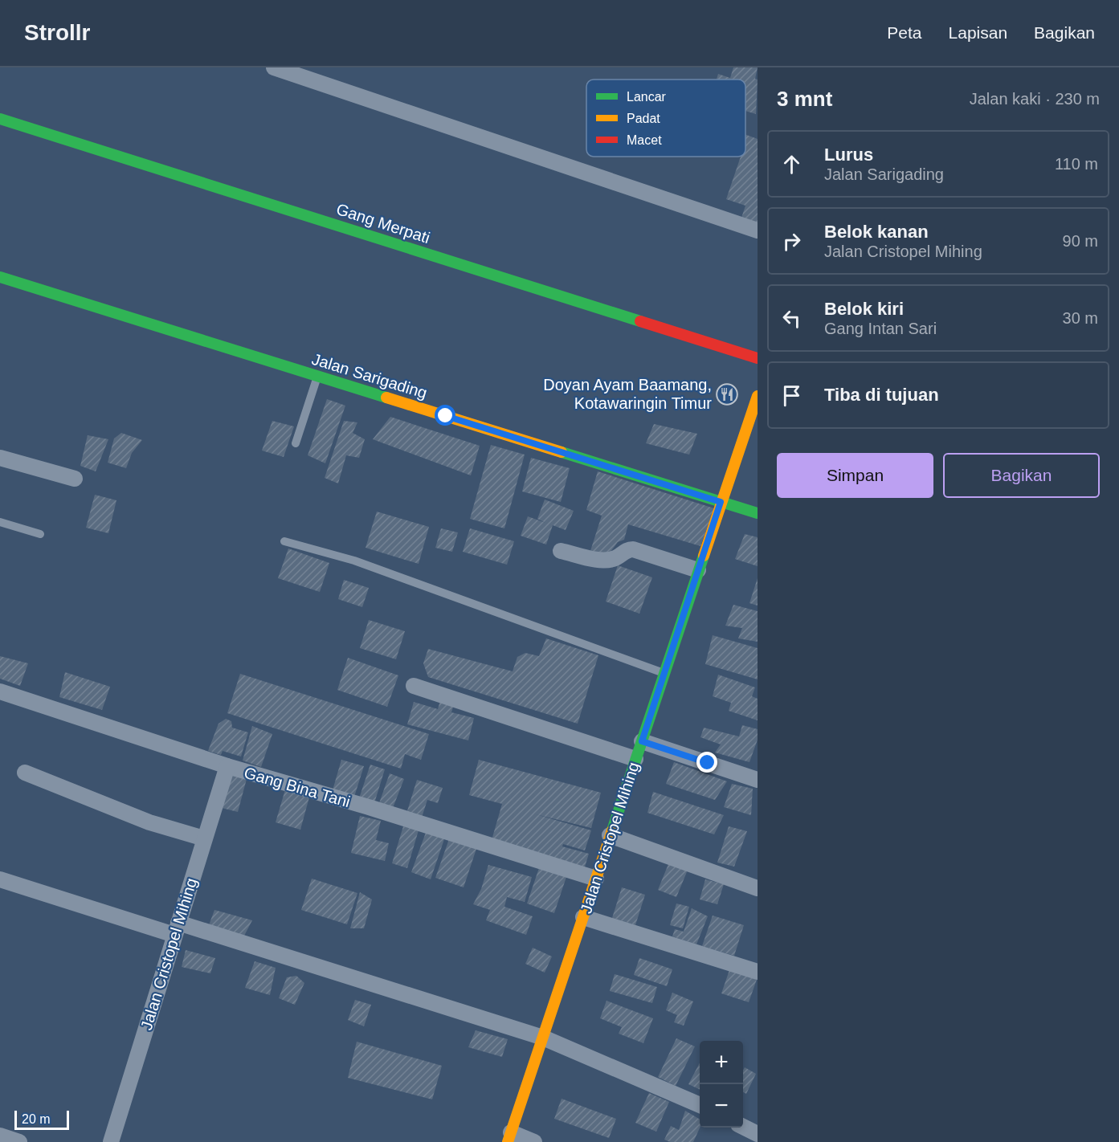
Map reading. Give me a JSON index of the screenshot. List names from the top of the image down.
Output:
{
  "streets": {
    "street": [
      "Gang Merpati",
      "Jalan Sarigading",
      "Gang Bina Tani",
      "Jalan Cristopel Mihing"
    ]
  },
  "crossings": [
    ["Jalan Sarigading", "Jalan Cristopel Mihing"],
    ["Gang Bina Tani", "Jalan Cristopel Mihing"]
  ],
  "places": {
    "restaurant": ["Doyan Ayam Baamang, Kotawaringin Timur"]
  },
  "legend": ["Lancar", "Padat", "Macet"],
  "scale_bar": "20 m",
  "page": {
    "header": "Strollr",
    "nav": ["Peta", "Lapisan", "Bagikan"],
    "heading": ["3 mnt", "Jalan kaki · 230 m"],
    "list": [
      ["Lurus", "Jalan Sarigading", "110 m"],
      ["Belok kanan", "Jalan Cristopel Mihing", "90 m"],
      ["Belok kiri", "Gang Intan Sari", "30 m"],
      "Tiba di tujuan"
    ],
    "buttons": ["Simpan", "Bagikan"],
    "map_buttons": ["+", "−"],
    "scale": "20 m"
  }
}
